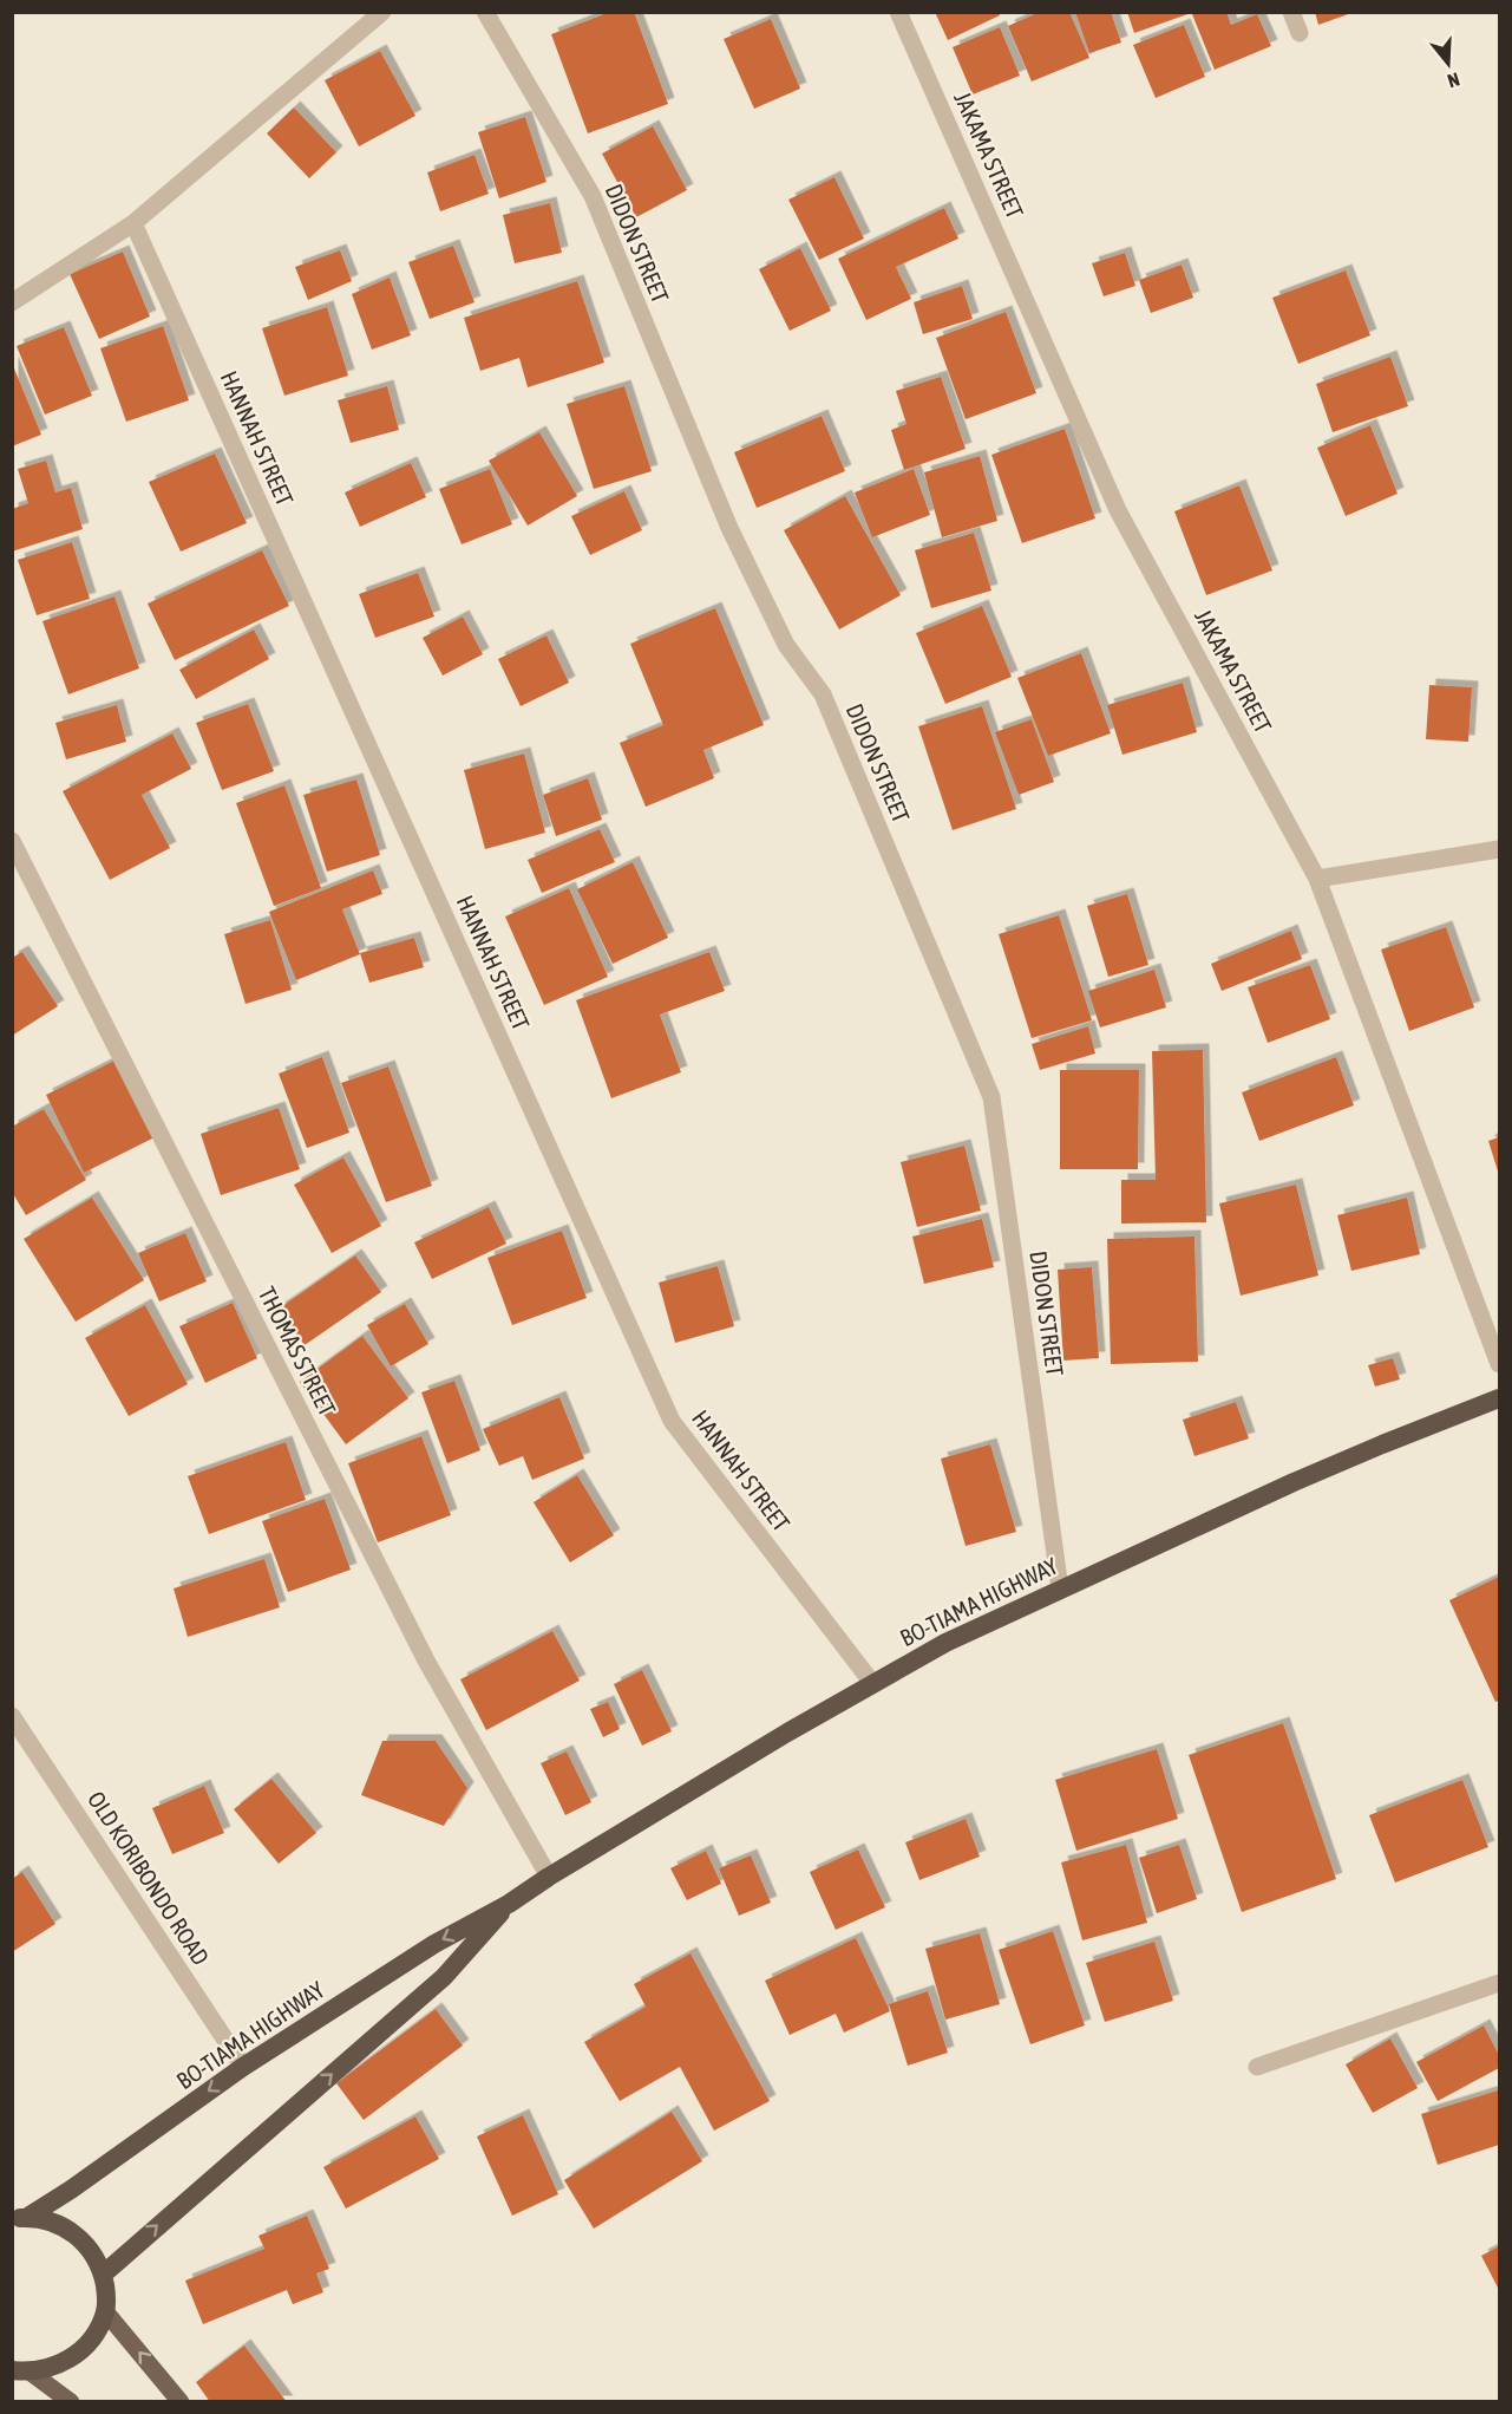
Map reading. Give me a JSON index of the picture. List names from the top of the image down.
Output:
{
  "streets": {
    "highway": ["BO-TIAMA HIGHWAY"],
    "street": [
      "JAKAMA STREET",
      "DIDON STREET",
      "HANNAH STREET",
      "THOMAS STREET",
      "OLD KORIBONDO ROAD"
    ]
  },
  "crossings": [
    ["DIDON STREET", "BO-TIAMA HIGHWAY"],
    ["HANNAH STREET", "BO-TIAMA HIGHWAY"],
    ["THOMAS STREET", "BO-TIAMA HIGHWAY"],
    ["BO-TIAMA HIGHWAY", "OLD KORIBONDO ROAD"]
  ],
  "north": "bottom"
}
